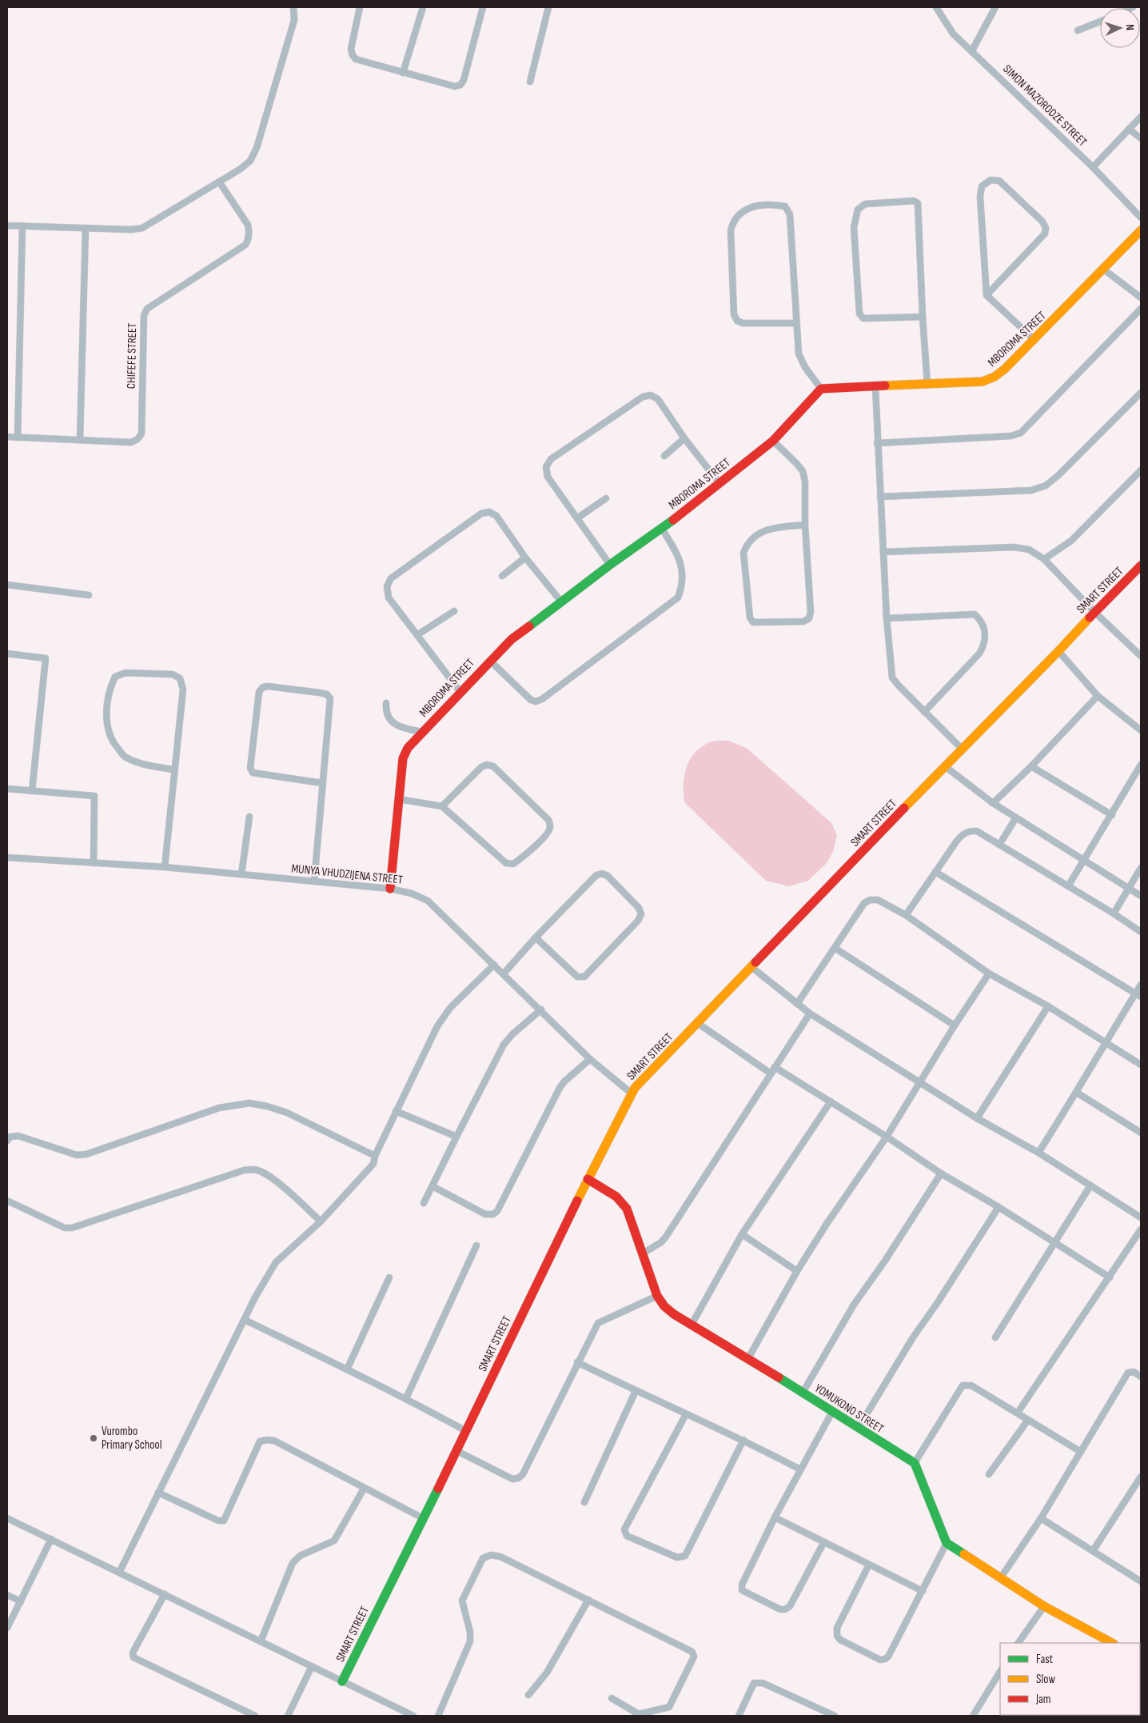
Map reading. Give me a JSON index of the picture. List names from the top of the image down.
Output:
{
  "streets": {
    "street": [
      "SIMON MAZORODZE STREET",
      "MBOROMA STREET",
      "CHIFEFE STREET",
      "SMART STREET",
      "MUNYA VHUDZIJENA STREET",
      "YOMUKONO STREET"
    ]
  },
  "crossings": [
    ["MBOROMA STREET", "MUNYA VHUDZIJENA STREET"],
    ["SMART STREET", "MUNYA VHUDZIJENA STREET"],
    ["SMART STREET", "YOMUKONO STREET"]
  ],
  "places": ["Vurombo Primary School"],
  "legend": ["Fast", "Slow", "Jam"],
  "north": "right"
}
